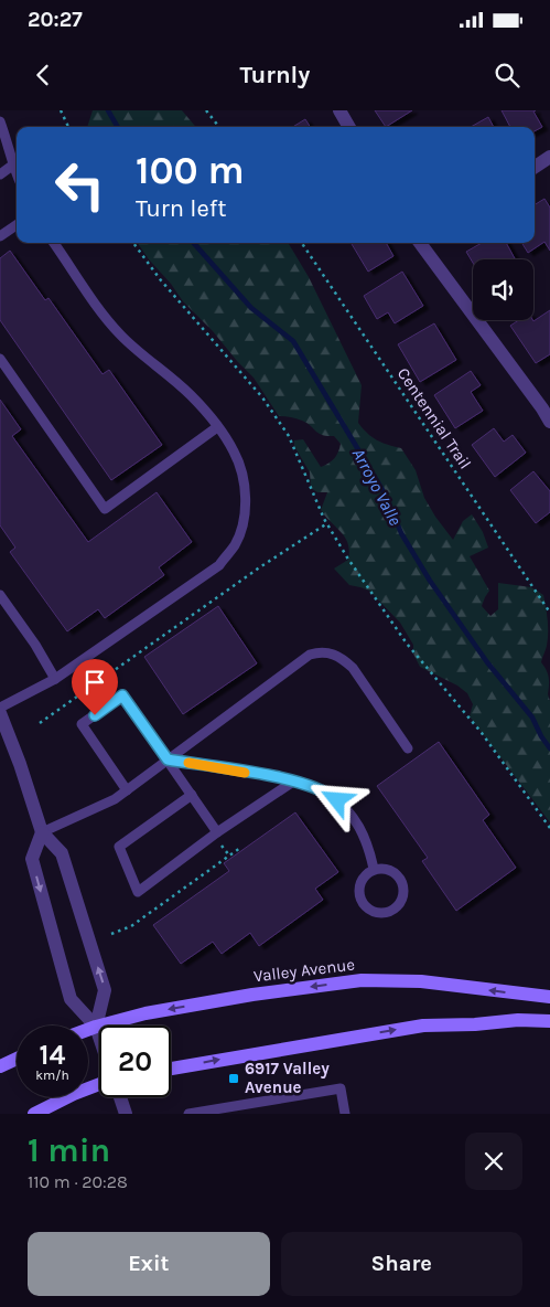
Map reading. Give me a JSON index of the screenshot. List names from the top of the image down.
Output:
{
  "streets": {
    "main road": ["Valley Avenue"],
    "path": ["Centennial Trail"]
  },
  "water": ["Arroyo Valle"],
  "places": {
    "transit": ["6917 Valley Avenue"]
  },
  "page": {
    "status": "20:27",
    "header": "Turnly",
    "turn": ["100 m", "Turn left"],
    "speed": "14 km/h",
    "limit": "20",
    "heading": ["1 min", "110 m · 20:28"],
    "buttons": ["Exit", "Share"]
  }
}
